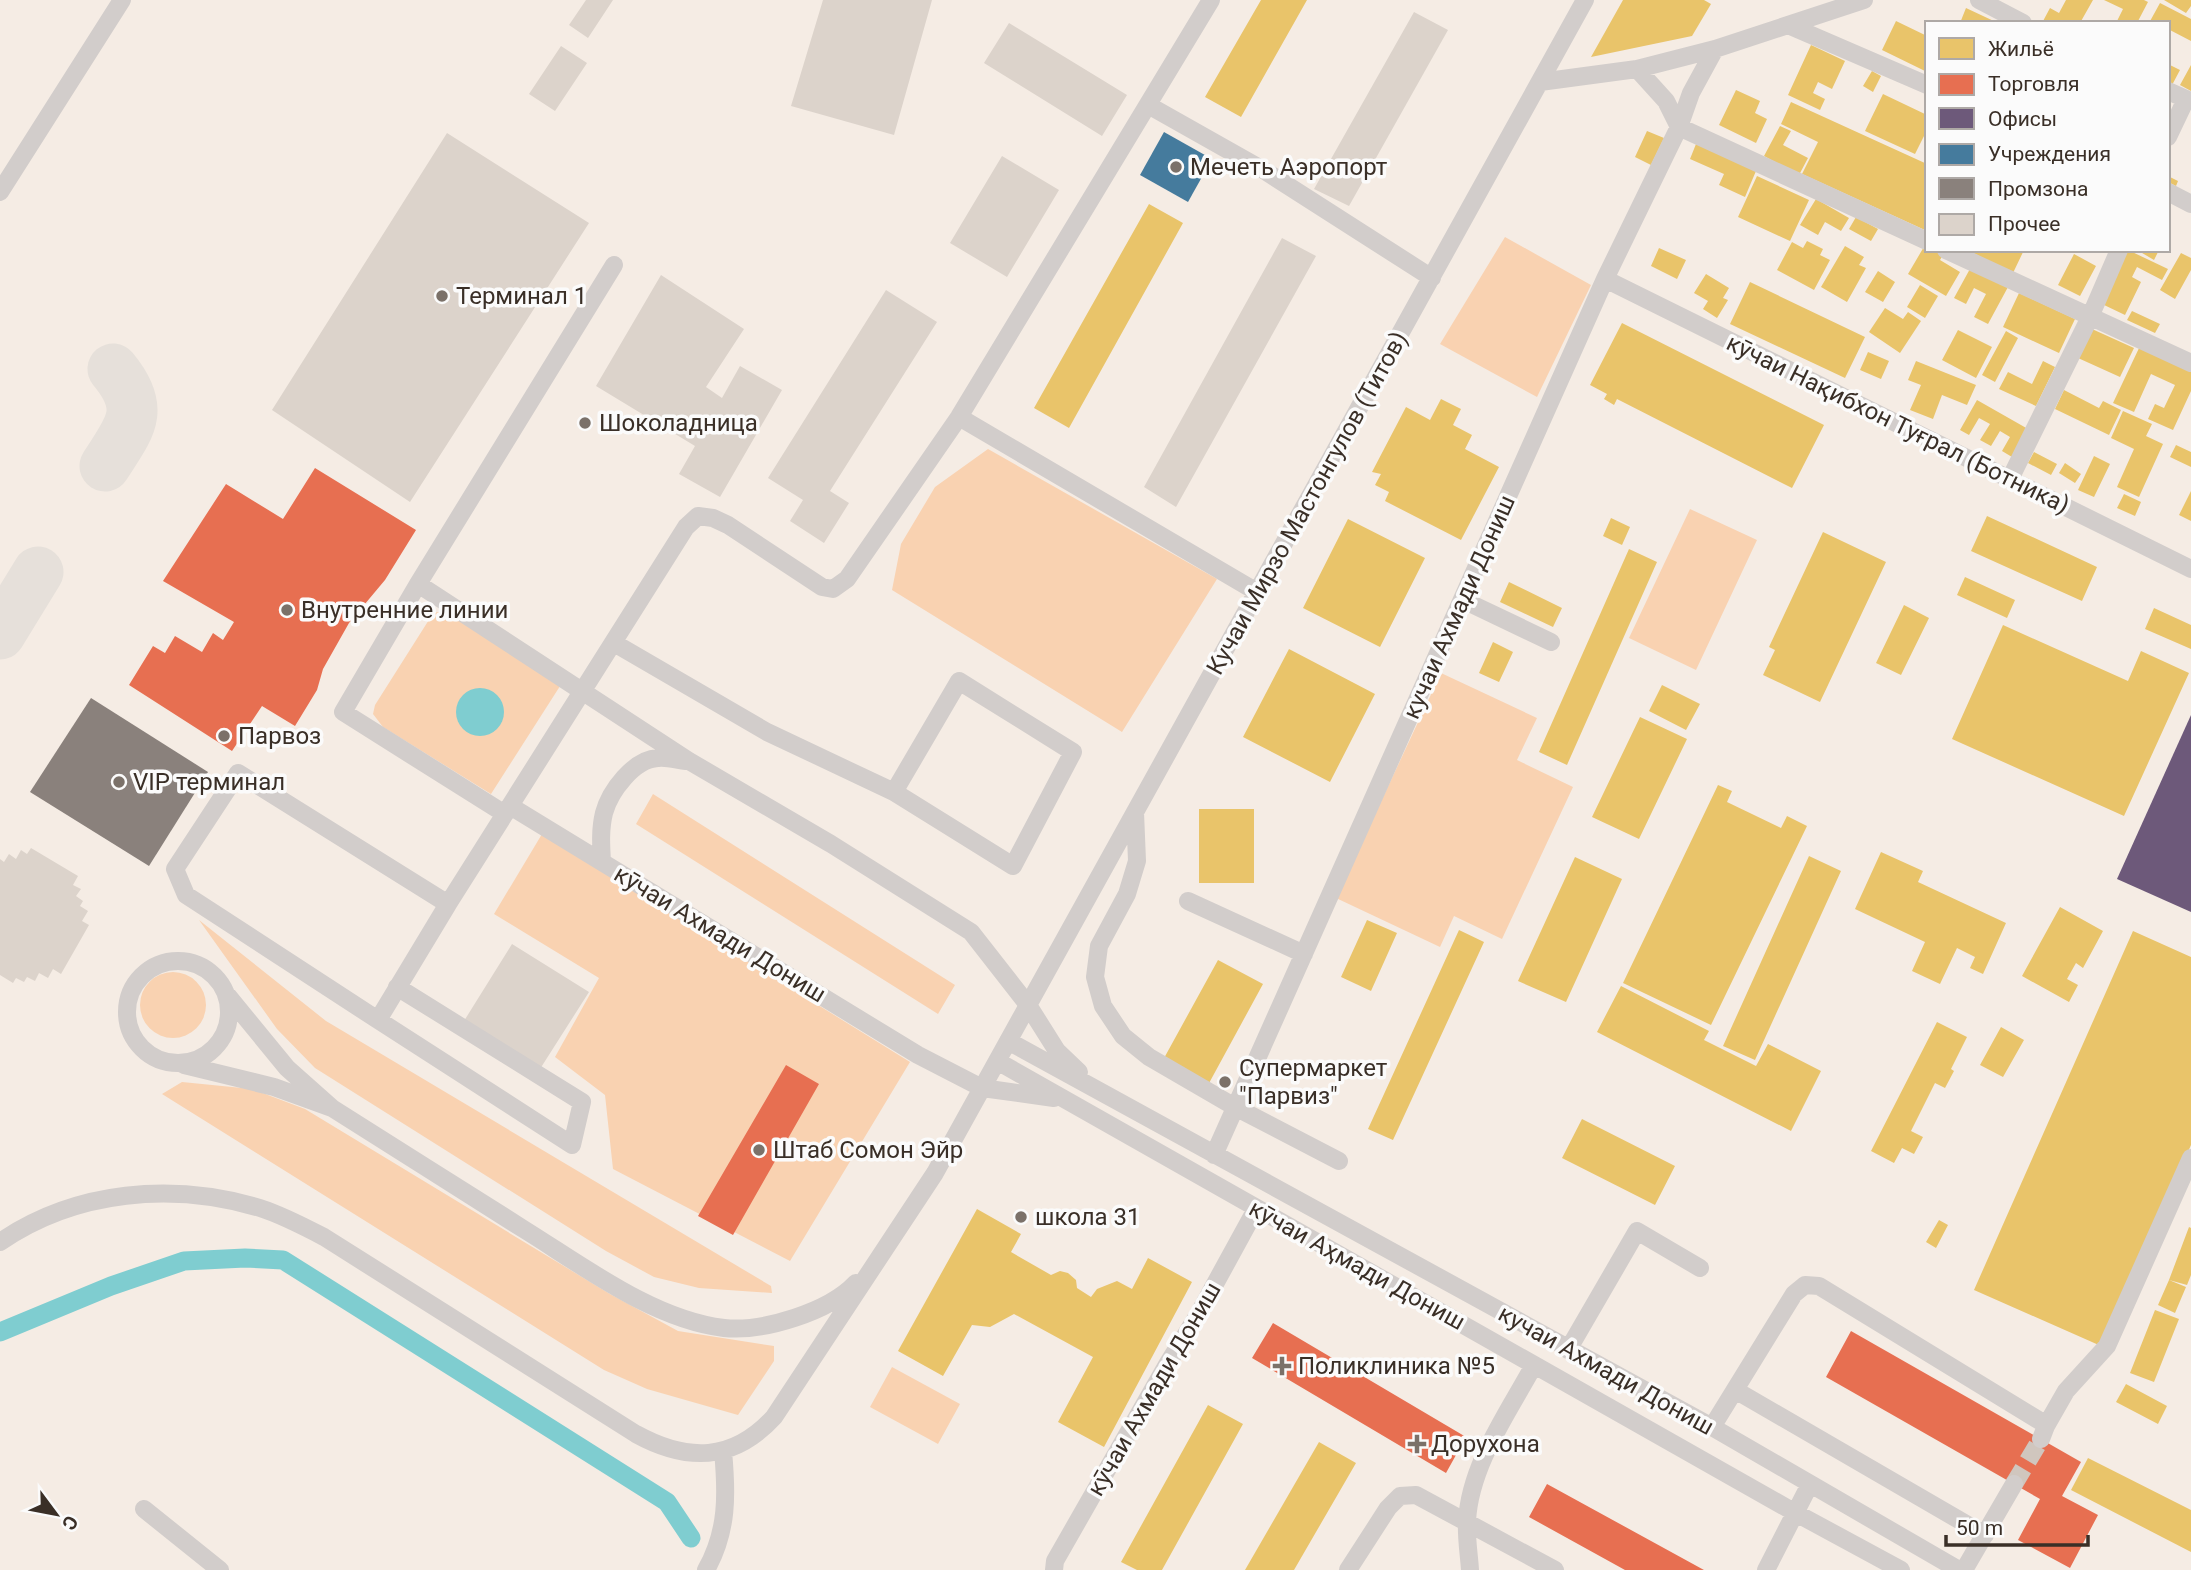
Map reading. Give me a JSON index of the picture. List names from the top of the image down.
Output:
{
  "streets": {
    "street": [
      "кӯчаи Нақибхон Туғрал (Ботника)",
      "Кучаи Мирзо Мастонгулов (Титов)",
      "кучаи Ахмади Дониш",
      "кӯчаи Ахмади Дониш",
      "кӯчаи Аҳмади Дониш"
    ]
  },
  "crossings": [
    ["кӯчаи Нақибхон Туғрал (Ботника)", "кучаи Ахмади Дониш"],
    ["Кучаи Мирзо Мастонгулов (Титов)", "кучаи Ахмади Дониш"],
    ["Кучаи Мирзо Мастонгулов (Титов)", "кӯчаи Ахмади Дониш"],
    ["Кучаи Мирзо Мастонгулов (Титов)", "кӯчаи Аҳмади Дониш"],
    ["кучаи Ахмади Дониш", "кӯчаи Ахмади Дониш"],
    ["кӯчаи Ахмади Дониш", "кӯчаи Аҳмади Дониш"]
  ],
  "places": {
    "other": [
      "Мечеть Аэропорт",
      "Терминал 1",
      "Шоколадница",
      "Внутренние линии",
      "Парвоз",
      "VIP терминал",
      "Супермаркет \"Парвиз\"",
      "Штаб Сомон Эйр",
      "школа 31"
    ],
    "health": ["Поликлиника №5", "Дорухона"]
  },
  "legend": [
    "Жильё",
    "Торговля",
    "Офисы",
    "Учреждения",
    "Промзона",
    "Прочее"
  ],
  "scale_bar": "50 m",
  "north": "bottom right"
}
